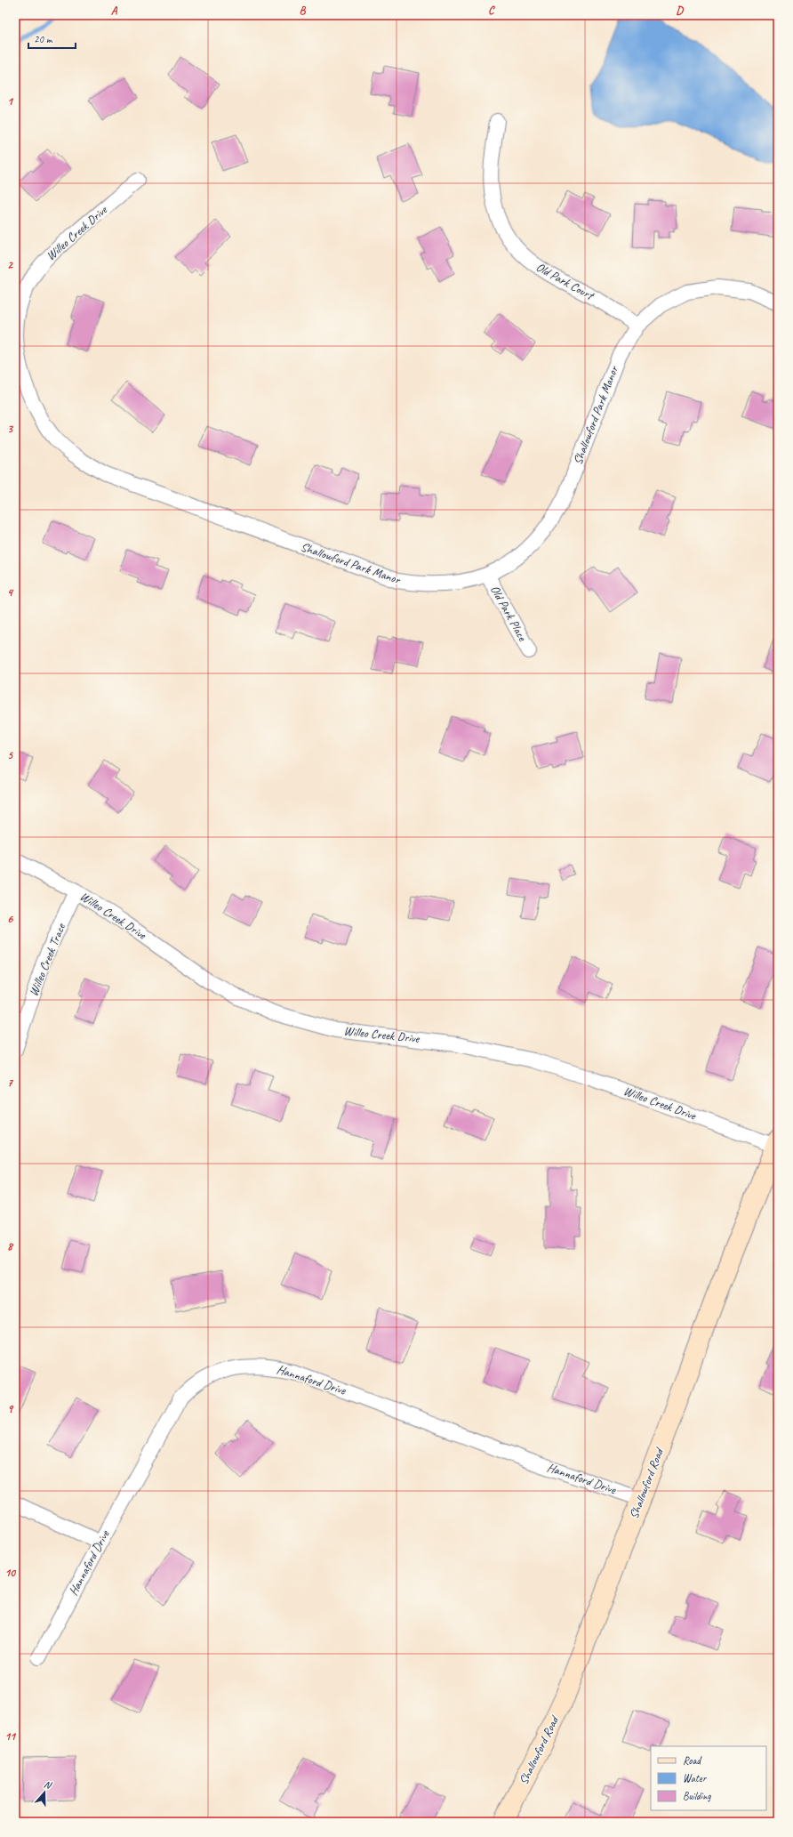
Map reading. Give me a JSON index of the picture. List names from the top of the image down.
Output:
{
  "streets": {
    "street": [
      "Willeo Creek Drive",
      "Old Park Court",
      "Shallowford Park Manor",
      "Old Park Place",
      "Willeo Creek Trace",
      "Hannaford Drive",
      "Shallowford Road"
    ]
  },
  "crossings": [
    ["Willeo Creek Drive", "Shallowford Park Manor"],
    ["Willeo Creek Drive", "Willeo Creek Trace"],
    ["Willeo Creek Drive", "Shallowford Road"],
    ["Old Park Court", "Shallowford Park Manor"],
    ["Shallowford Park Manor", "Old Park Place"],
    ["Hannaford Drive", "Shallowford Road"]
  ],
  "legend": ["Road", "Water", "Building"],
  "scale_bar": "20 m",
  "north": "top",
  "grid": {
    "columns": [
      "A",
      "B",
      "C",
      "D"
    ],
    "rows": [
      "1",
      "2",
      "3",
      "4",
      "5",
      "6",
      "7",
      "8",
      "9",
      "10",
      "11"
    ]
  }
}
